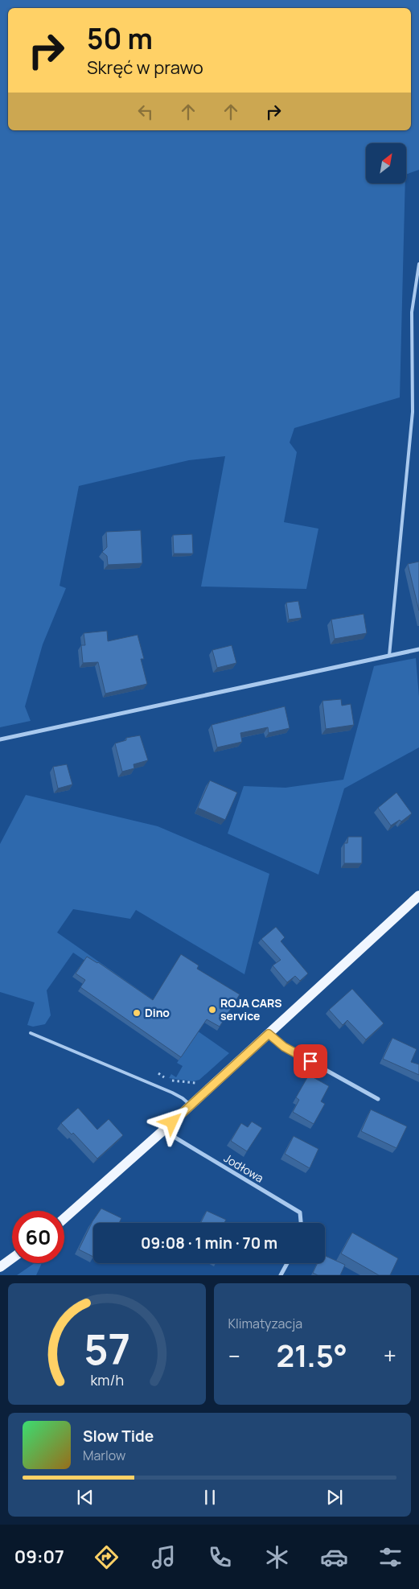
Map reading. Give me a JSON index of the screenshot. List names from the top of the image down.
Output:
{
  "streets": {
    "street": ["Jodłowa"]
  },
  "places": ["ROJA CARS service", "Dino"],
  "north": "top right",
  "page": {
    "turn": ["50 m", "Skręć w prawo"],
    "limit": "60",
    "trip": "09:08 · 1 min · 70 m",
    "tile": "Klimatyzacja",
    "heat": ["−", "21.5°", "+"],
    "song": ["Slow Tide", "Marlow"],
    "tabs": "09:07",
    "gauge": ["57", "km/h"]
  }
}
